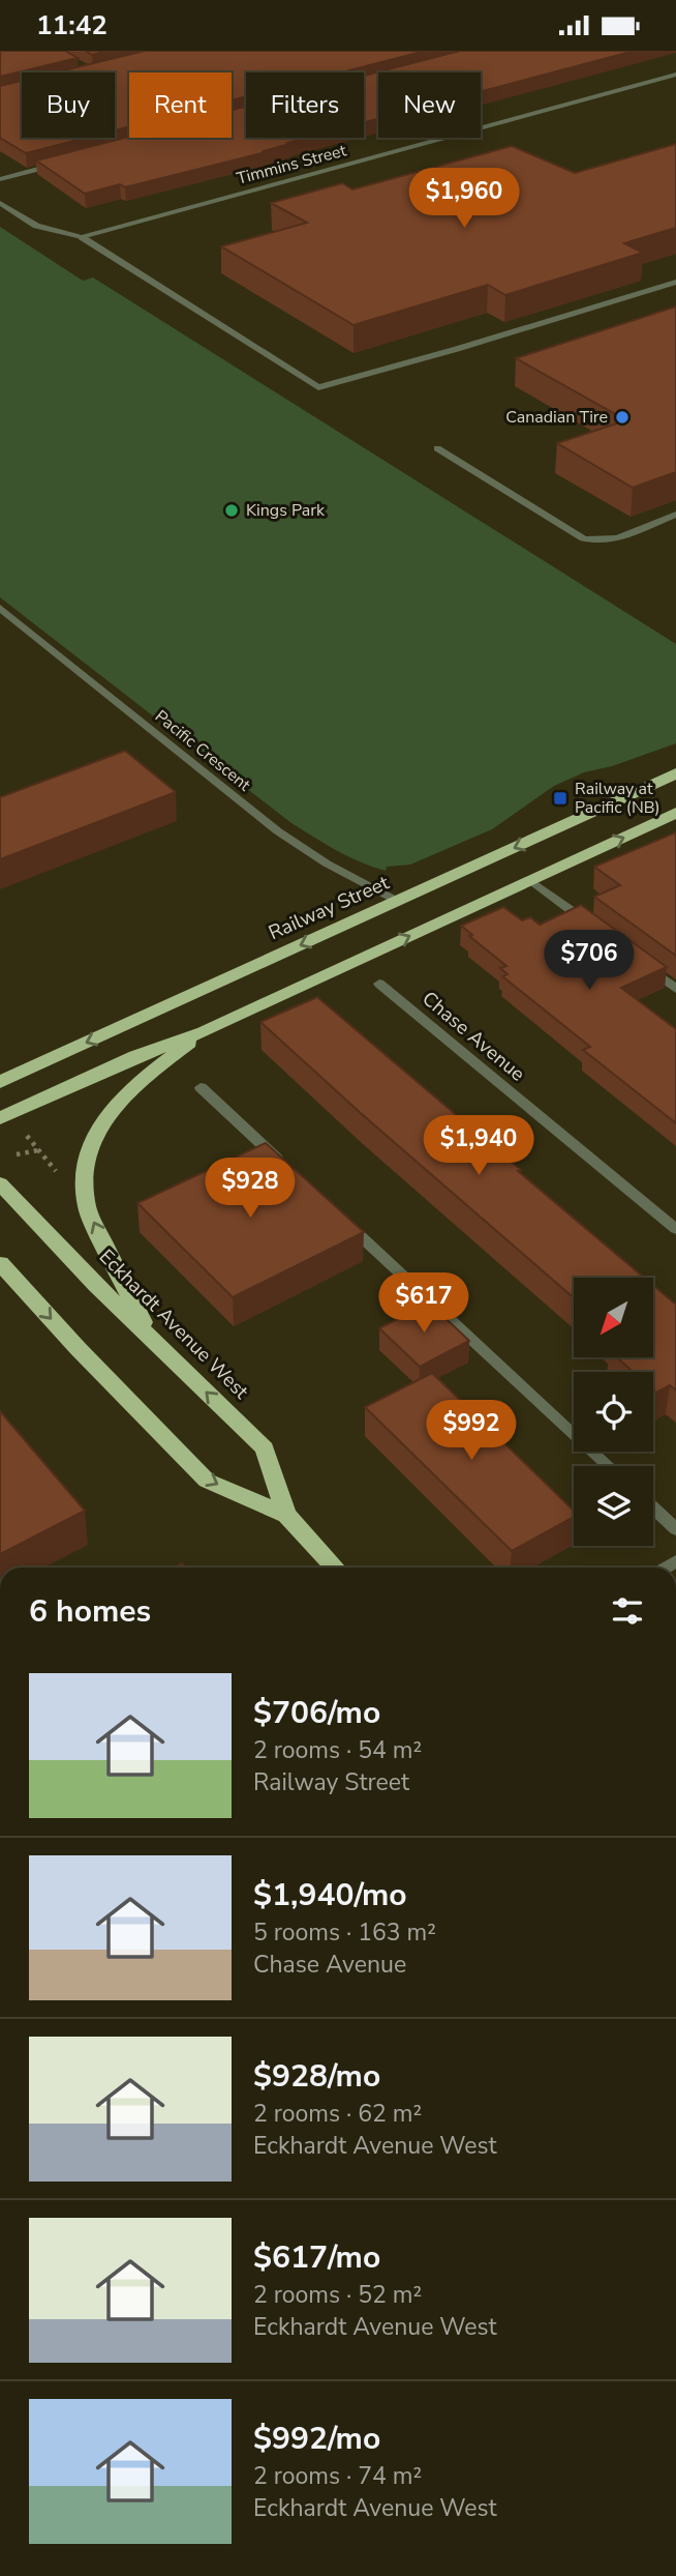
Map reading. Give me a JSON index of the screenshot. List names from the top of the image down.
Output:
{
  "streets": {
    "highway": ["Railway Street", "Eckhardt Avenue West"],
    "street": ["Timmins Street", "Pacific Crescent", "Chase Avenue"]
  },
  "crossings": [
    ["Pacific Crescent", "Railway Street"]
  ],
  "places": {
    "other": ["Canadian Tire", "Kings Park"],
    "transit": ["Railway at Pacific (NB)"]
  },
  "north": "bottom left",
  "page": {
    "status": "11:42",
    "chip": [
      "Buy",
      "Rent",
      "Filters",
      "New"
    ],
    "price": [
      "$1,960",
      "$706",
      "$1,940",
      "$928",
      "$617",
      "$992"
    ],
    "heading": "6 homes",
    "list": [
      {
        "name": "$706/mo",
        "note": "2 rooms · 54 m² · Railway Street"
      },
      {
        "name": "$1,940/mo",
        "note": "5 rooms · 163 m² · Chase Avenue"
      },
      {
        "name": "$928/mo",
        "note": "2 rooms · 62 m² · Eckhardt Avenue West"
      },
      {
        "name": "$617/mo",
        "note": "2 rooms · 52 m² · Eckhardt Avenue West"
      },
      {
        "name": "$992/mo",
        "note": "2 rooms · 74 m² · Eckhardt Avenue West"
      }
    ]
  }
}
